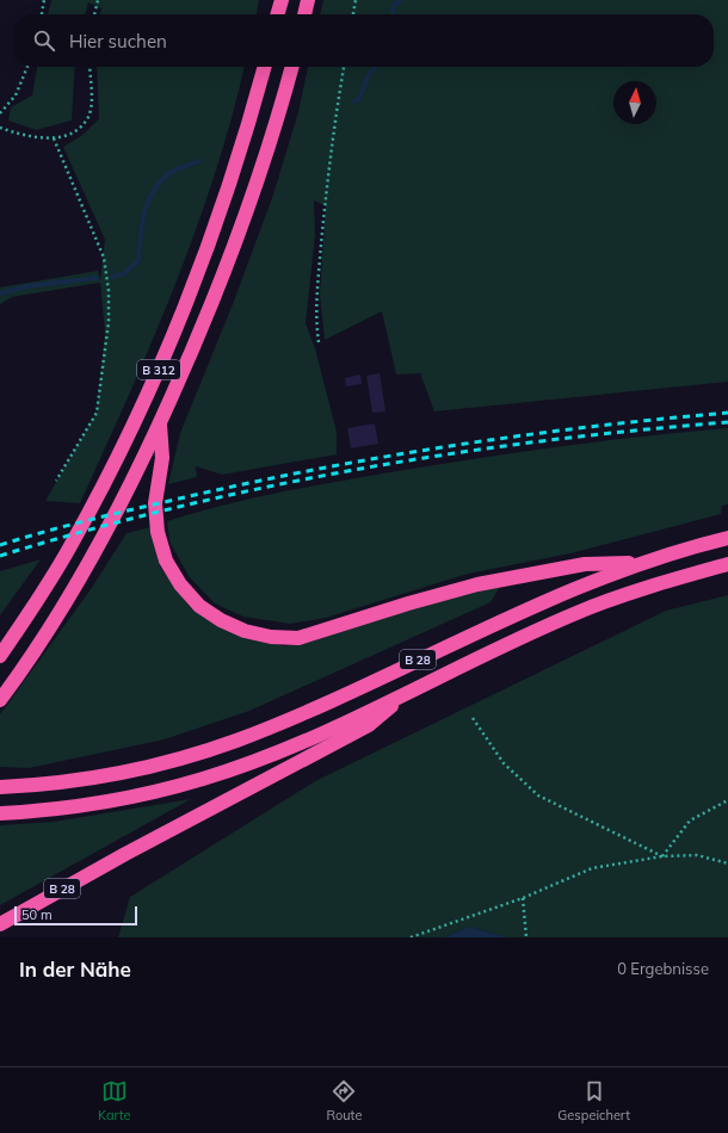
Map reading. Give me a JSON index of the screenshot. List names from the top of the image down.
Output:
{
  "streets": {
    "highway": ["B 312", "B 28"]
  },
  "crossings": [
    ["B 312", "B 28"]
  ],
  "scale_bar": "50 m",
  "north": "top",
  "page": {
    "search": "Hier suchen",
    "scale": "50 m",
    "heading": ["In der Nähe", "0 Ergebnisse"],
    "nav": ["Karte", "Route", "Gespeichert"]
  }
}
